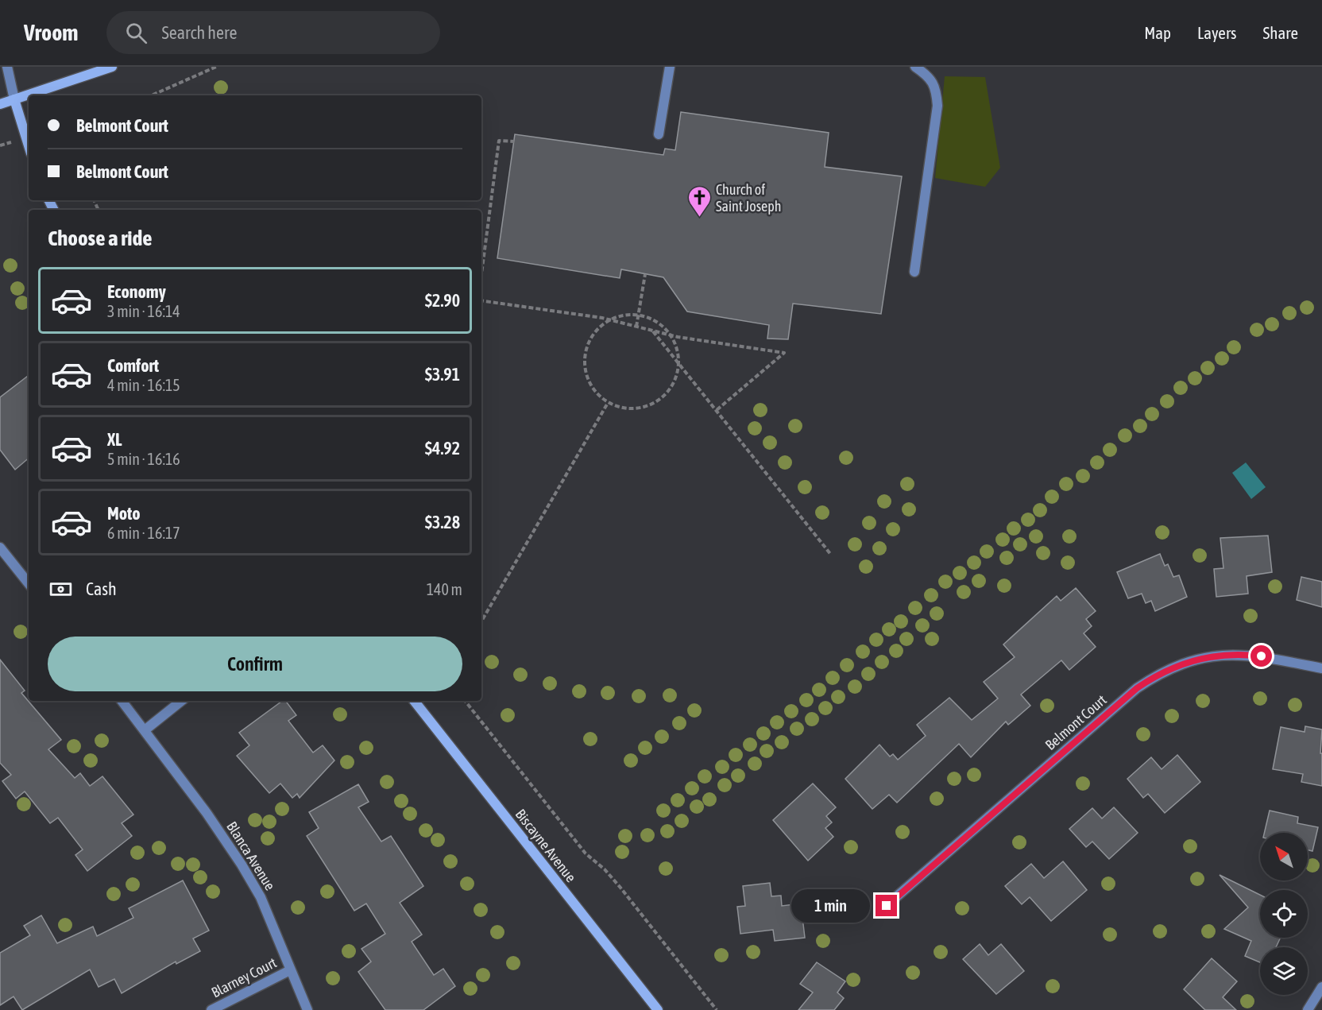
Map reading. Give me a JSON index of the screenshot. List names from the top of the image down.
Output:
{
  "streets": {
    "street": [
      "Belmont Court",
      "Biscayne Avenue",
      "Blanca Avenue",
      "Blarney Court"
    ]
  },
  "crossings": [
    ["Blanca Avenue", "Blarney Court"]
  ],
  "places": {
    "church": ["Church of Saint Joseph"]
  },
  "north": "top left",
  "page": {
    "header": "Vroom",
    "search": "Search here",
    "nav": ["Map", "Layers", "Share"],
    "banner": ["Belmont Court", "Belmont Court"],
    "heading": "Choose a ride",
    "list": [
      {
        "name": "Economy",
        "note": "3 min · 16:14",
        "value": "$2.90"
      },
      {
        "name": "Comfort",
        "note": "4 min · 16:15",
        "value": "$3.91"
      },
      {
        "name": "XL",
        "note": "5 min · 16:16",
        "value": "$4.92"
      },
      {
        "name": "Moto",
        "note": "6 min · 16:17",
        "value": "$3.28"
      }
    ],
    "pay": ["Cash", "140 m"],
    "buttons": "Confirm",
    "bubble": "1 min"
  }
}
